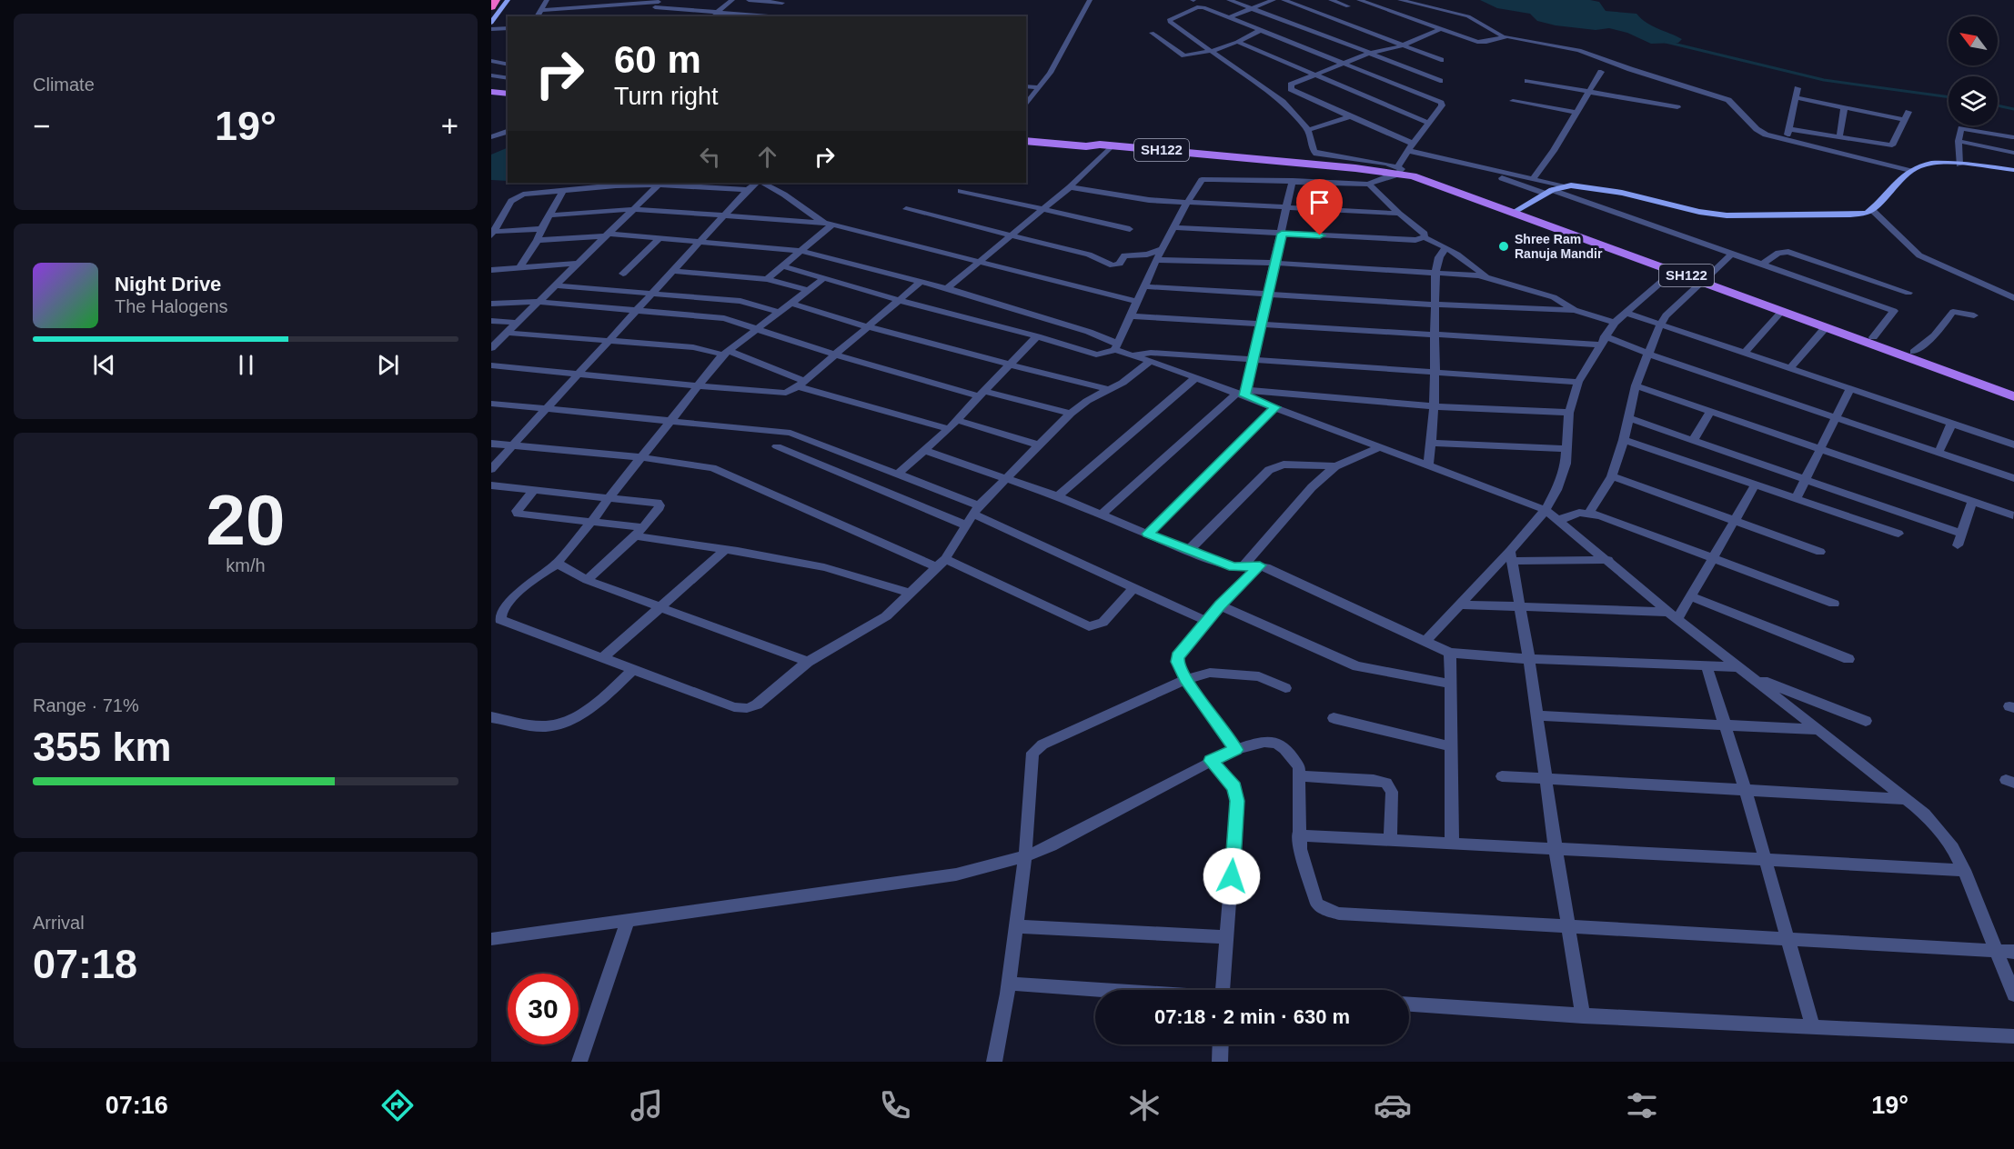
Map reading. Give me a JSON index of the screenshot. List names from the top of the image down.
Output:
{
  "streets": {
    "main road": ["SH122"]
  },
  "places": ["Shree Ram Ranuja Mandir"],
  "north": "top left",
  "page": {
    "tile": [
      "Climate",
      ["20", "km/h"],
      ["Range · 71%", "355 km"],
      ["Arrival", "07:18"]
    ],
    "turn": ["60 m", "Turn right"],
    "heat": ["−", "19°", "+"],
    "song": ["Night Drive", "The Halogens"],
    "limit": "30",
    "trip": "07:18 · 2 min · 630 m",
    "tabs": ["07:16", "19°"]
  }
}
